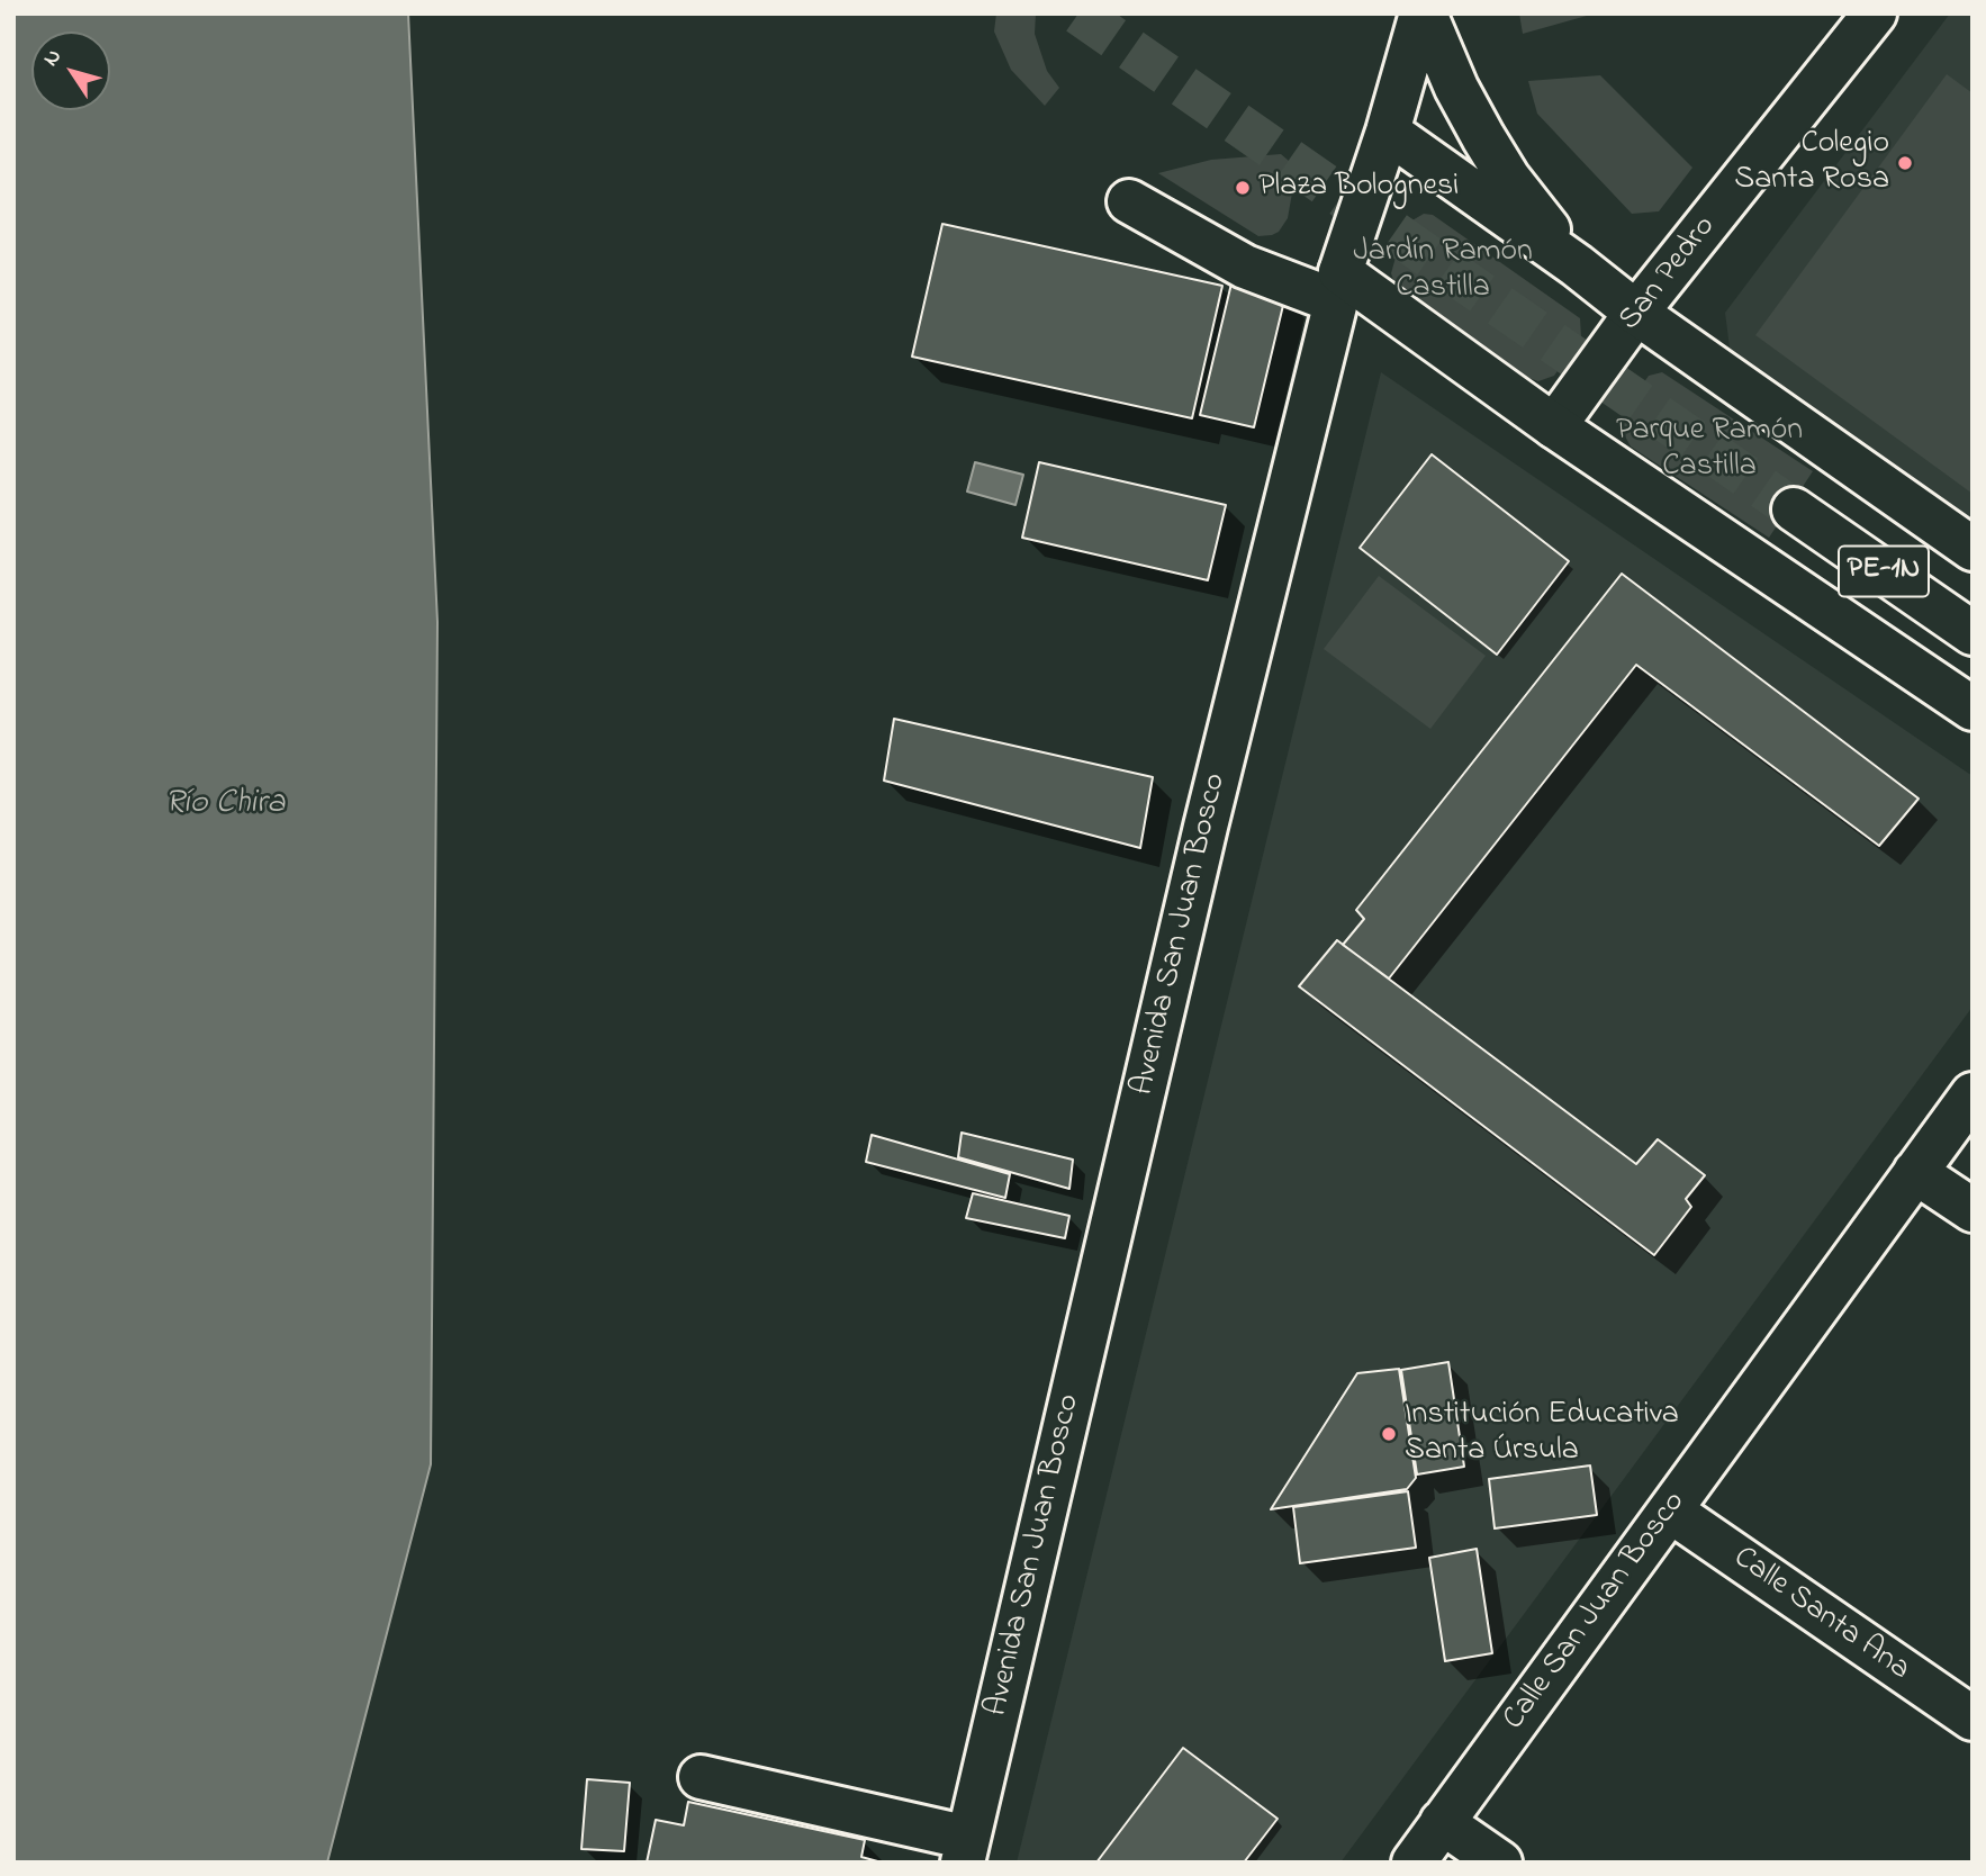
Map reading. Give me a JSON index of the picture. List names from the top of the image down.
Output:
{
  "streets": {
    "main road": [
      "San Pedro",
      "PE-1N",
      "Avenida San Juan Bosco",
      "Calle San Juan Bosco",
      "Calle Santa Ana"
    ]
  },
  "crossings": [
    ["Calle San Juan Bosco", "Calle Santa Ana"]
  ],
  "water": ["Río Chira"],
  "parks": ["Jardín Ramón Castilla", "Parque Ramón Castilla"],
  "places": ["Colegio Santa Rosa", "Plaza Bolognesi", "Institución Educativa Santa Úrsula"],
  "north": "top left"
}
